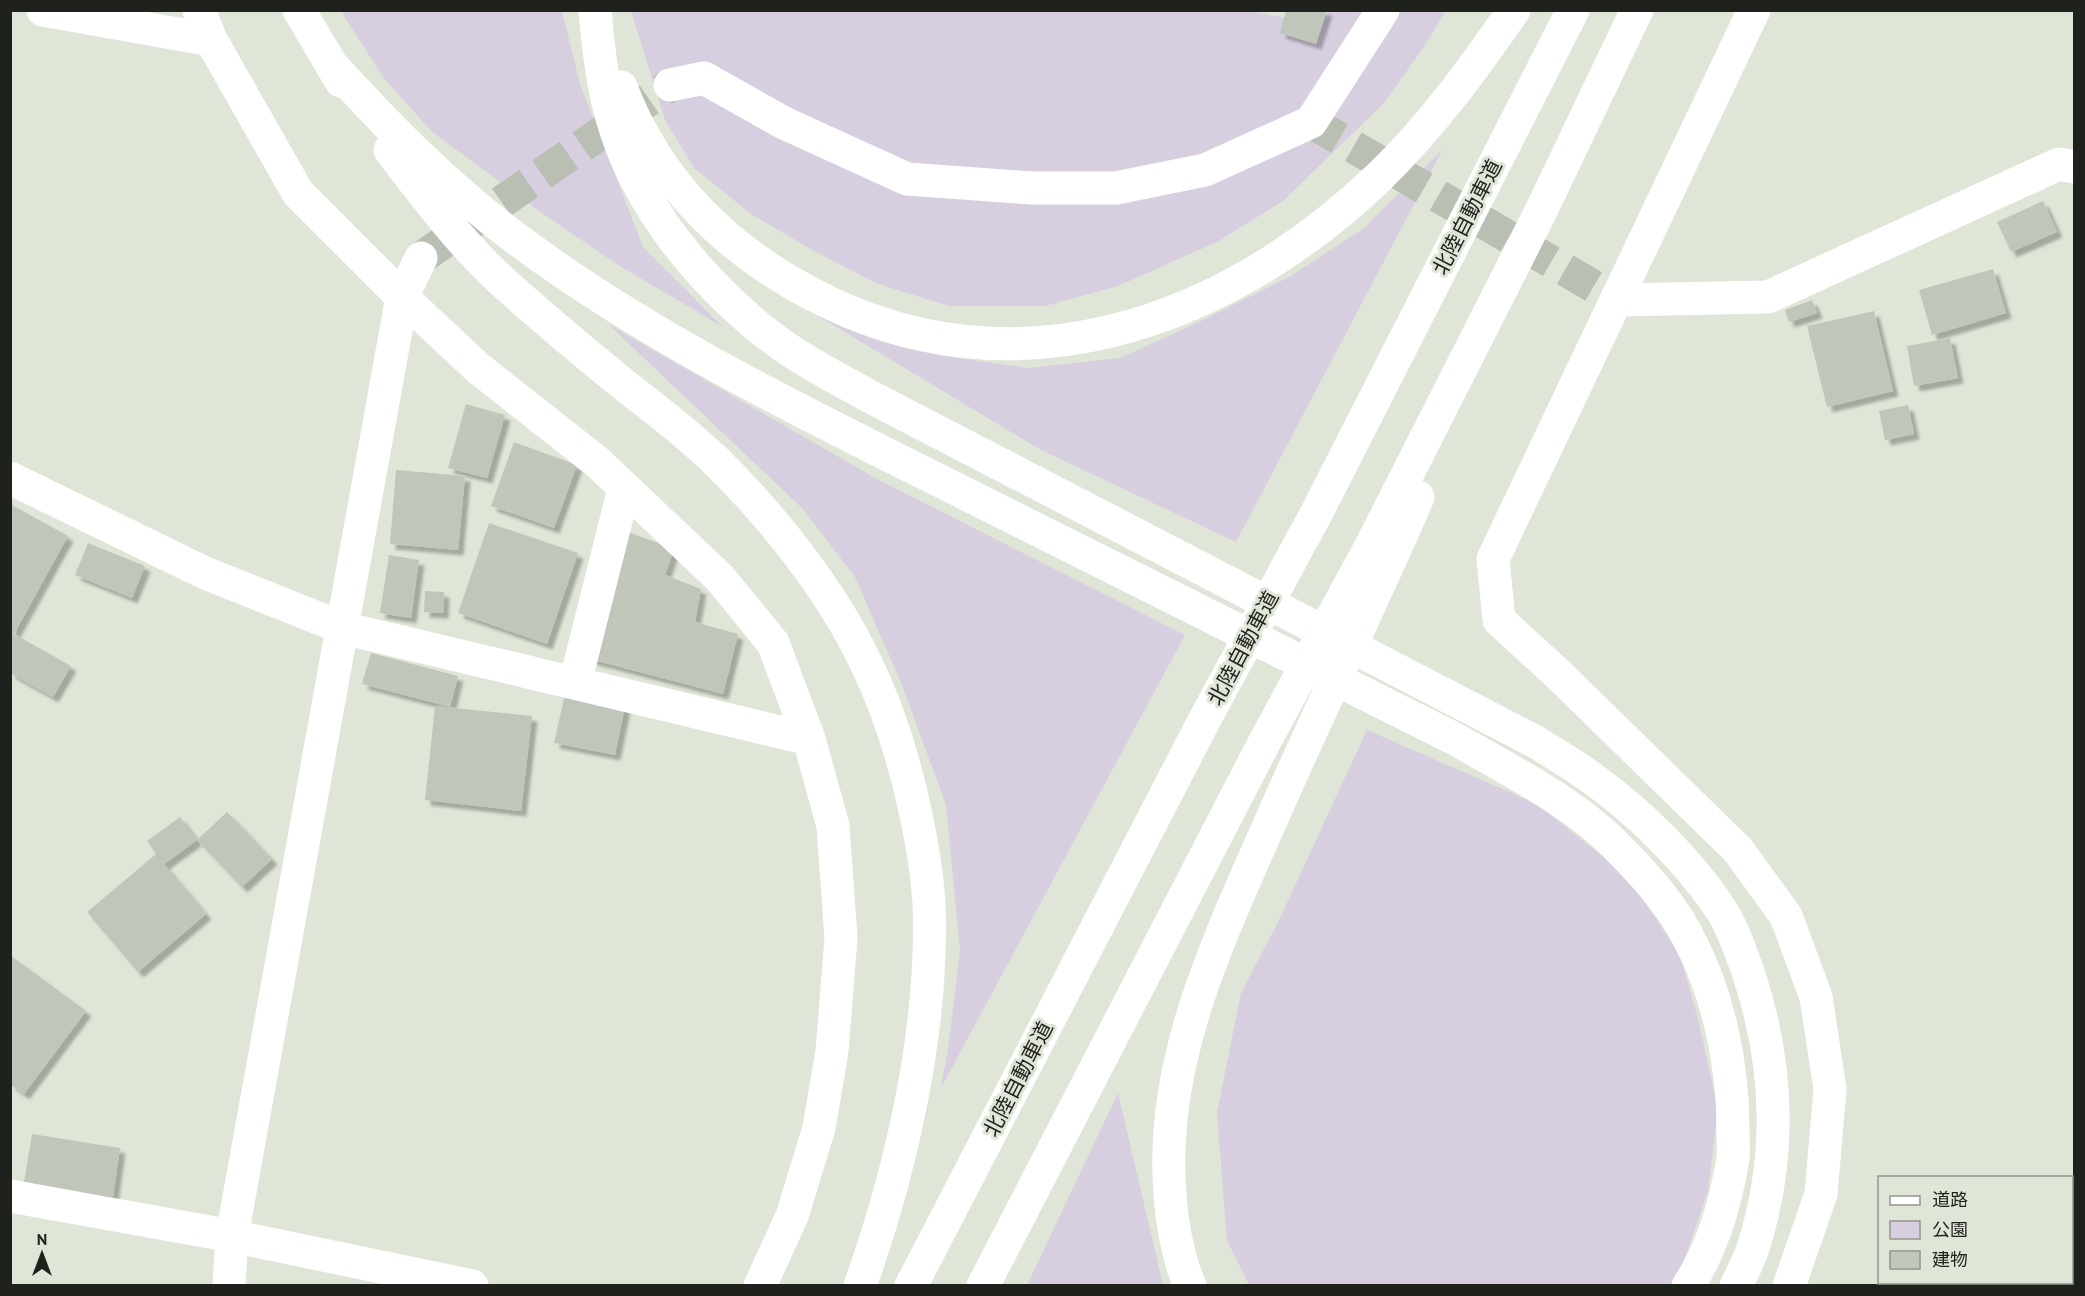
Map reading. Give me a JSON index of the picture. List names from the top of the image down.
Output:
{
  "streets": {
    "main road": ["北陸自動車道"]
  },
  "legend": ["道路", "公園", "建物"],
  "north": "top"
}
